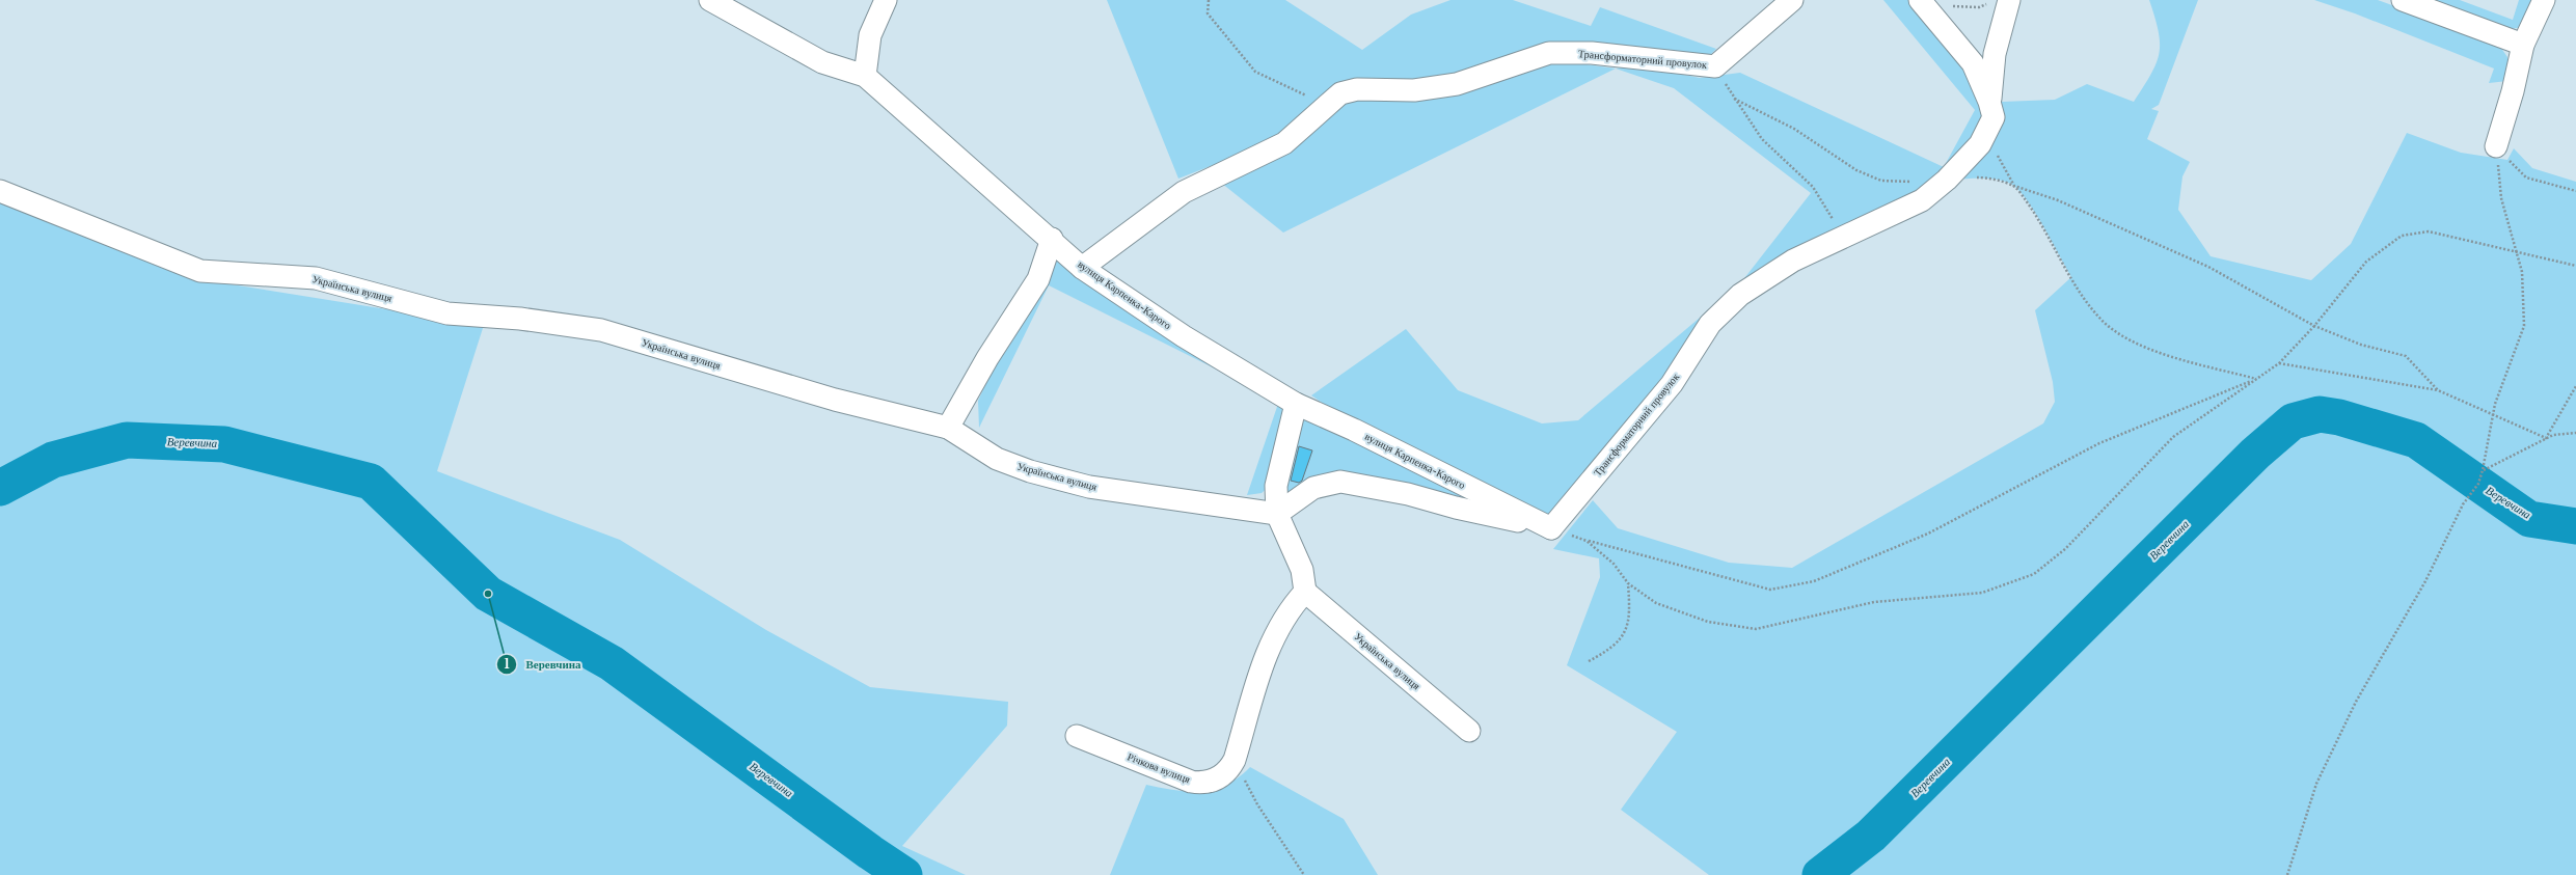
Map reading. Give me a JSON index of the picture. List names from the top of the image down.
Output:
{
  "streets": {
    "street": [
      "Трансформаторний провулок",
      "Українська вулиця",
      "вулиця Карпенка-Карого",
      "Річкова вулиця"
    ]
  },
  "crossings": [
    ["Трансформаторний провулок", "вулиця Карпенка-Карого"]
  ],
  "water": ["Веревчина"],
  "places": ["Веревчина"]
}
